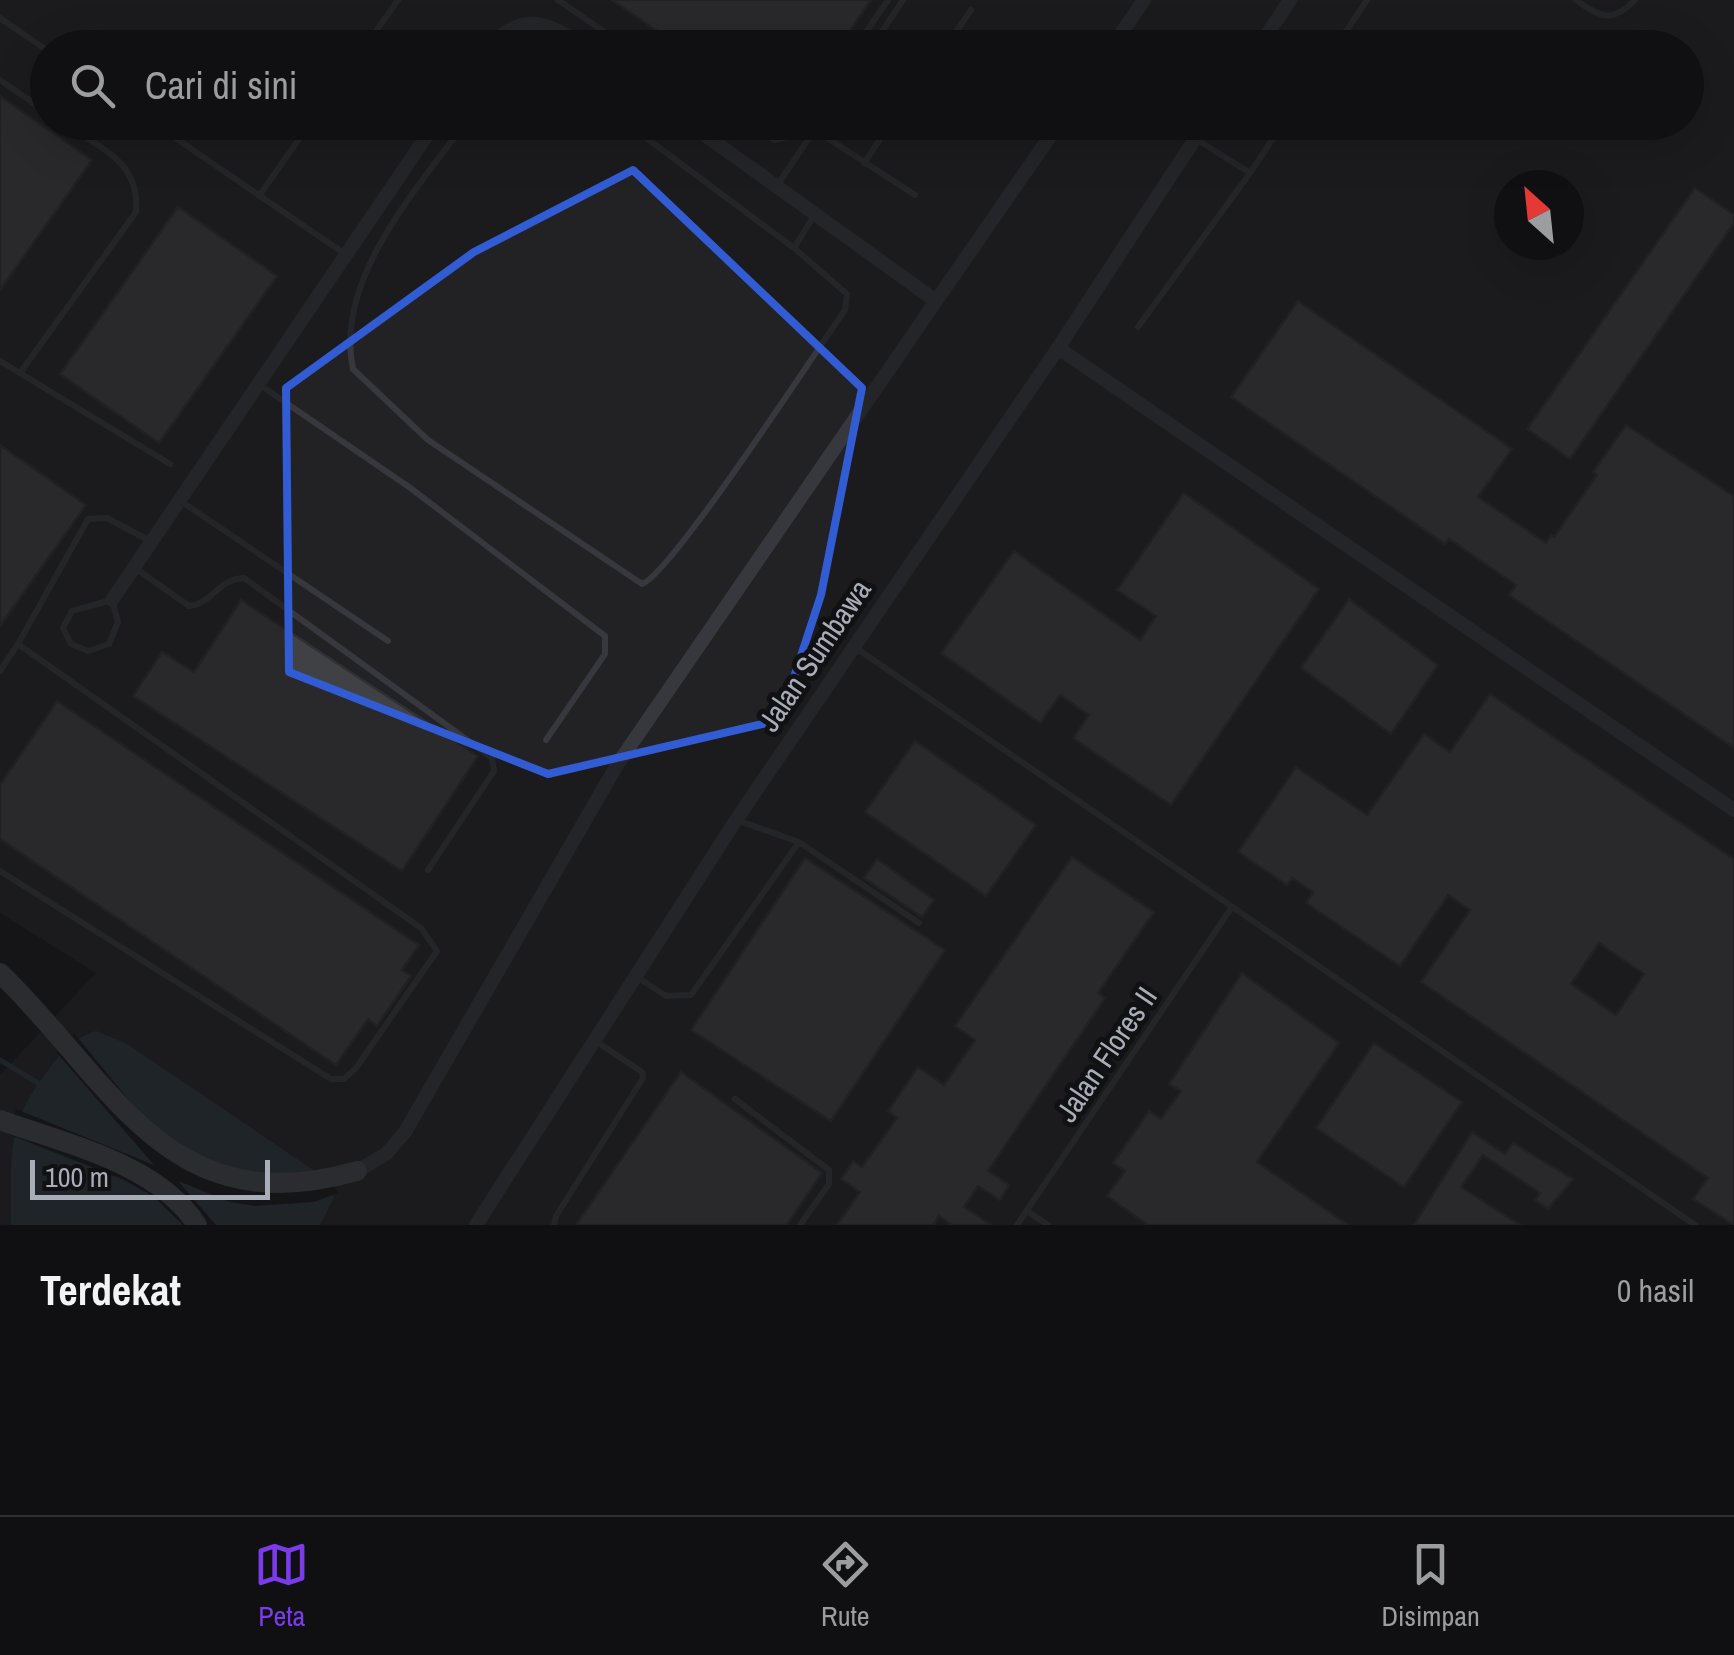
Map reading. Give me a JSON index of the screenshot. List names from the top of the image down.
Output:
{
  "streets": {
    "street": ["Jalan Sumbawa"],
    "lane": ["Jalan Flores II"]
  },
  "scale_bar": "100 m",
  "north": "top left",
  "page": {
    "search": "Cari di sini",
    "scale": "100 m",
    "heading": ["Terdekat", "0 hasil"],
    "nav": ["Peta", "Rute", "Disimpan"]
  }
}
